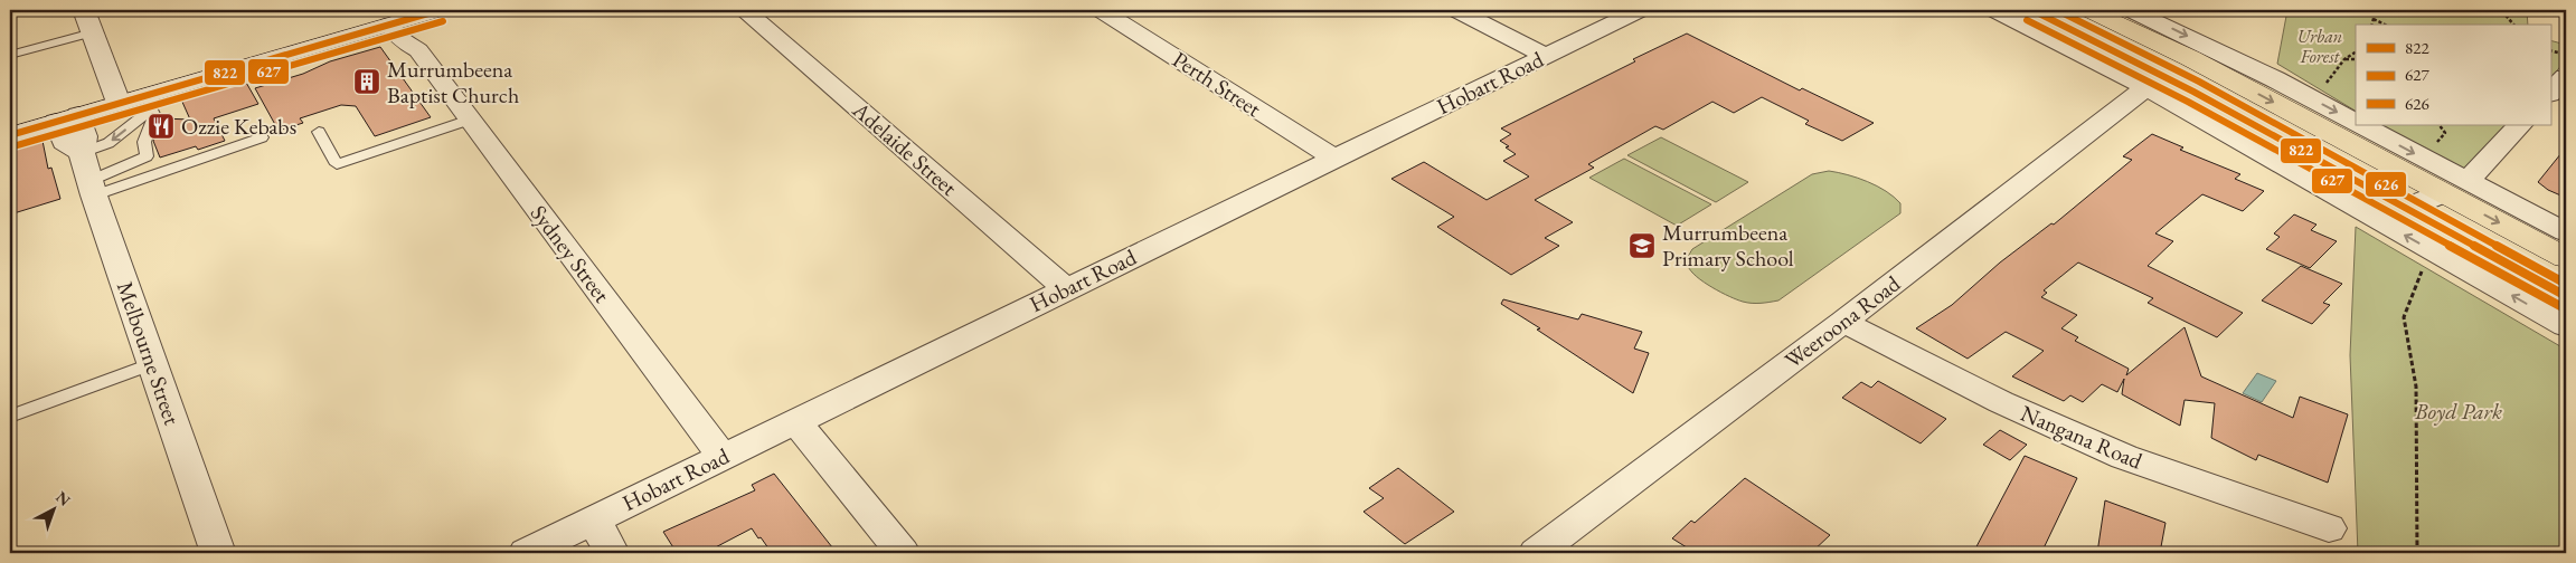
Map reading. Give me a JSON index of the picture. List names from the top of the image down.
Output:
{
  "streets": {
    "street": [
      "Hobart Road",
      "Perth Street",
      "Adelaide Street",
      "Sydney Street",
      "Weeroona Road",
      "Melbourne Street",
      "Nangana Road"
    ]
  },
  "crossings": [
    ["Hobart Road", "Perth Street"],
    ["Hobart Road", "Adelaide Street"],
    ["Hobart Road", "Sydney Street"],
    ["Weeroona Road", "Nangana Road"]
  ],
  "parks": ["Urban Forest", "Boyd Park"],
  "places": {
    "building": ["Murrumbeena Baptist Church"],
    "restaurant": ["Ozzie Kebabs"],
    "school or university": ["Murrumbeena Primary School"]
  },
  "lines": ["transit line 822", "transit line 626", "transit line 627"],
  "legend": ["822", "627", "626"],
  "north": "top right"
}
